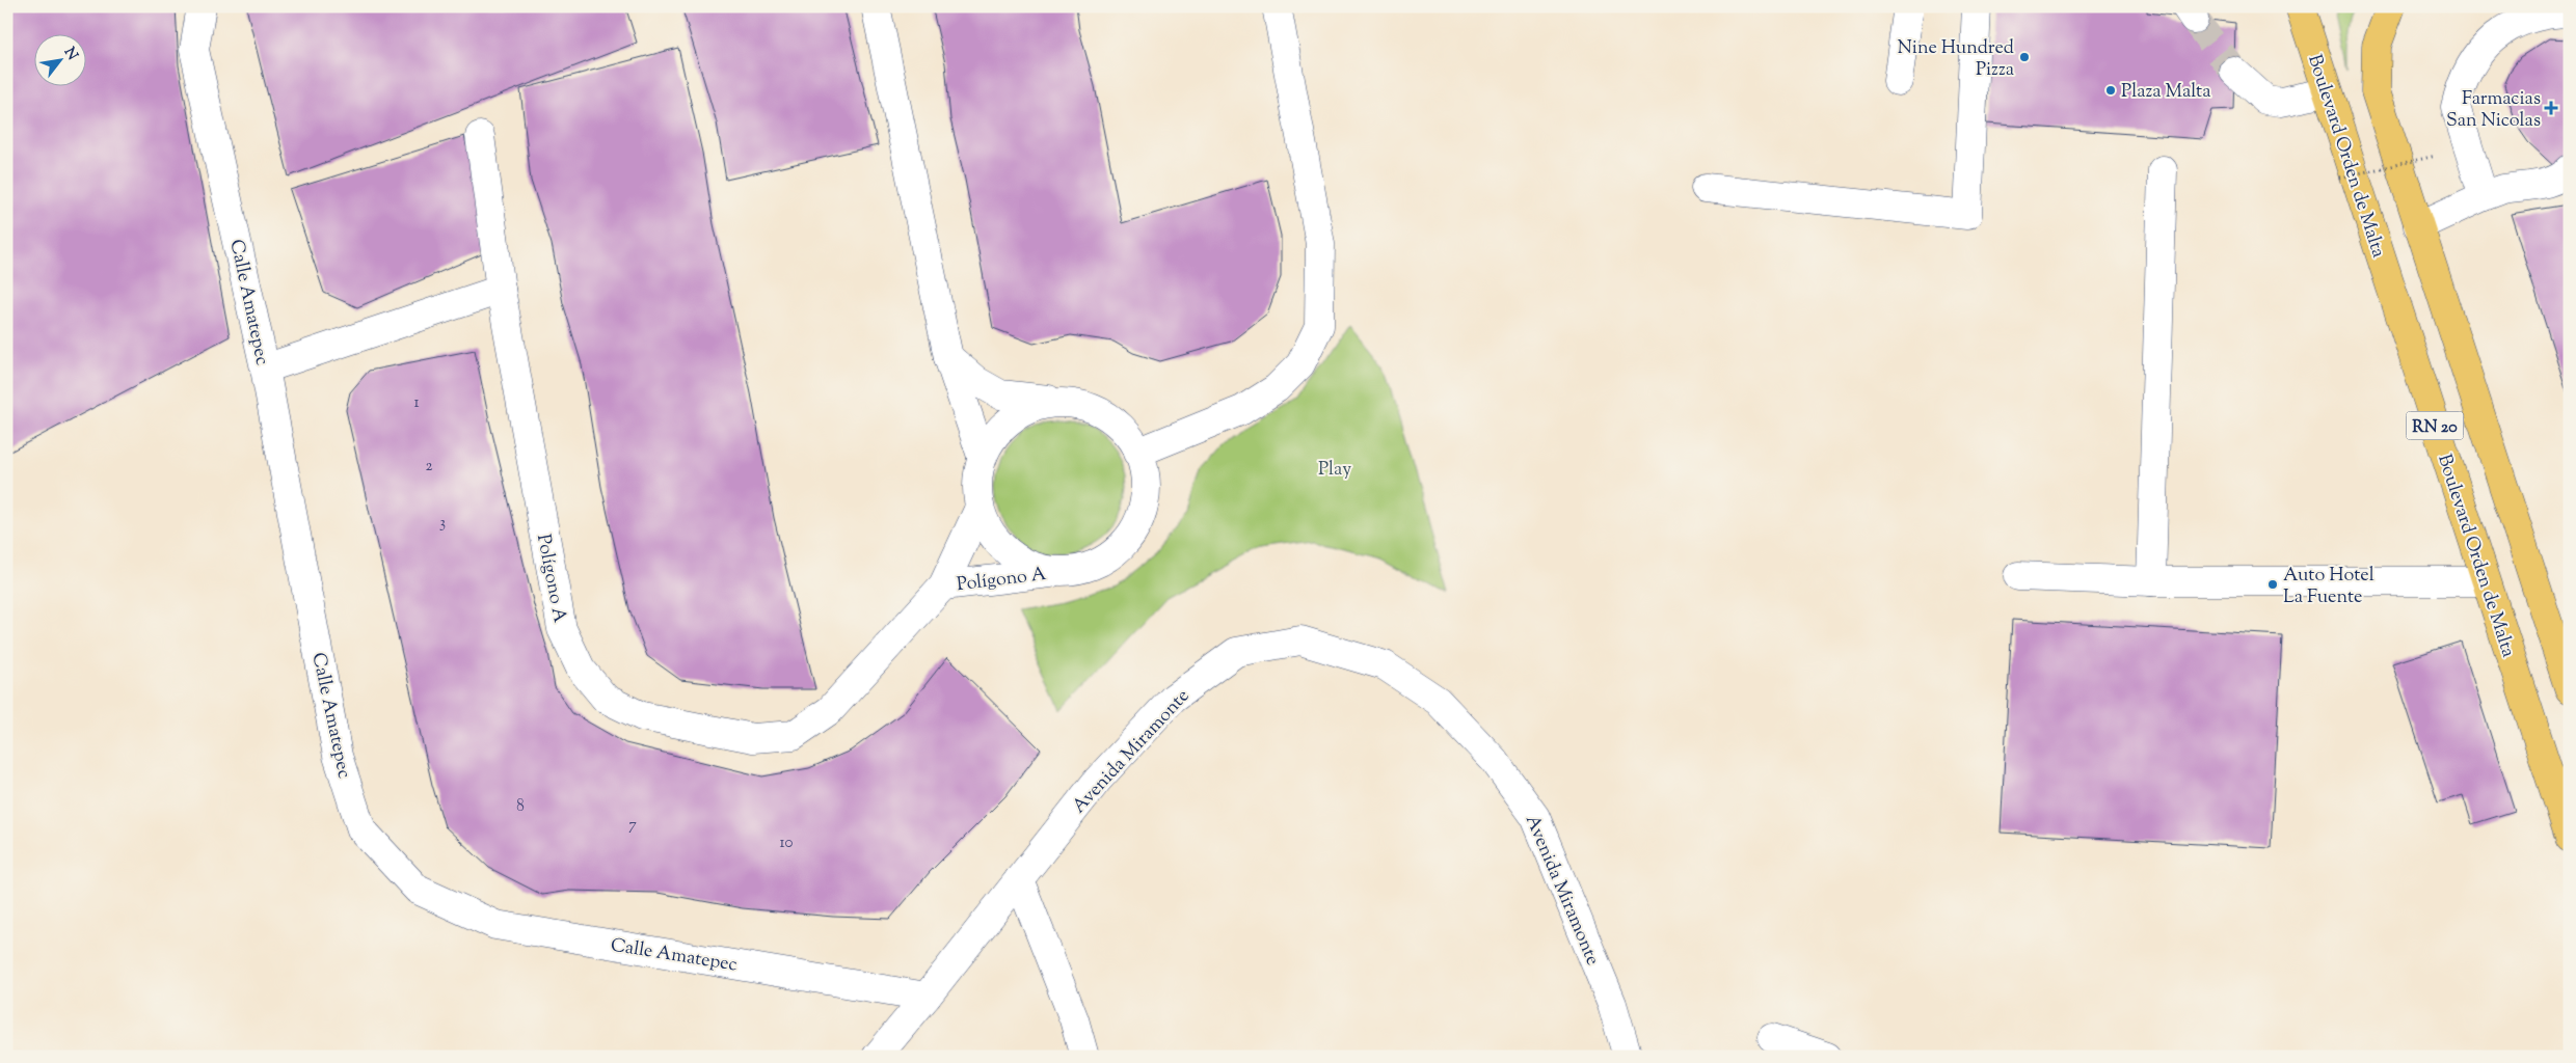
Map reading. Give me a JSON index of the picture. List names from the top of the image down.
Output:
{
  "streets": {
    "highway": ["Boulevard Orden de Malta", "RN 20"],
    "street": ["Calle Amatepec", "Polígono A", "Avenida Miramonte"]
  },
  "crossings": [
    ["Calle Amatepec", "Avenida Miramonte"]
  ],
  "parks": ["Play"],
  "places": {
    "other": ["Nine Hundred Pizza", "Plaza Malta", "Auto Hotel La Fuente"],
    "health": ["Farmacias San Nicolas"]
  },
  "house_numbers": [
    "1",
    "2",
    "3",
    "8",
    "7",
    "10"
  ],
  "north": "top right"
}
